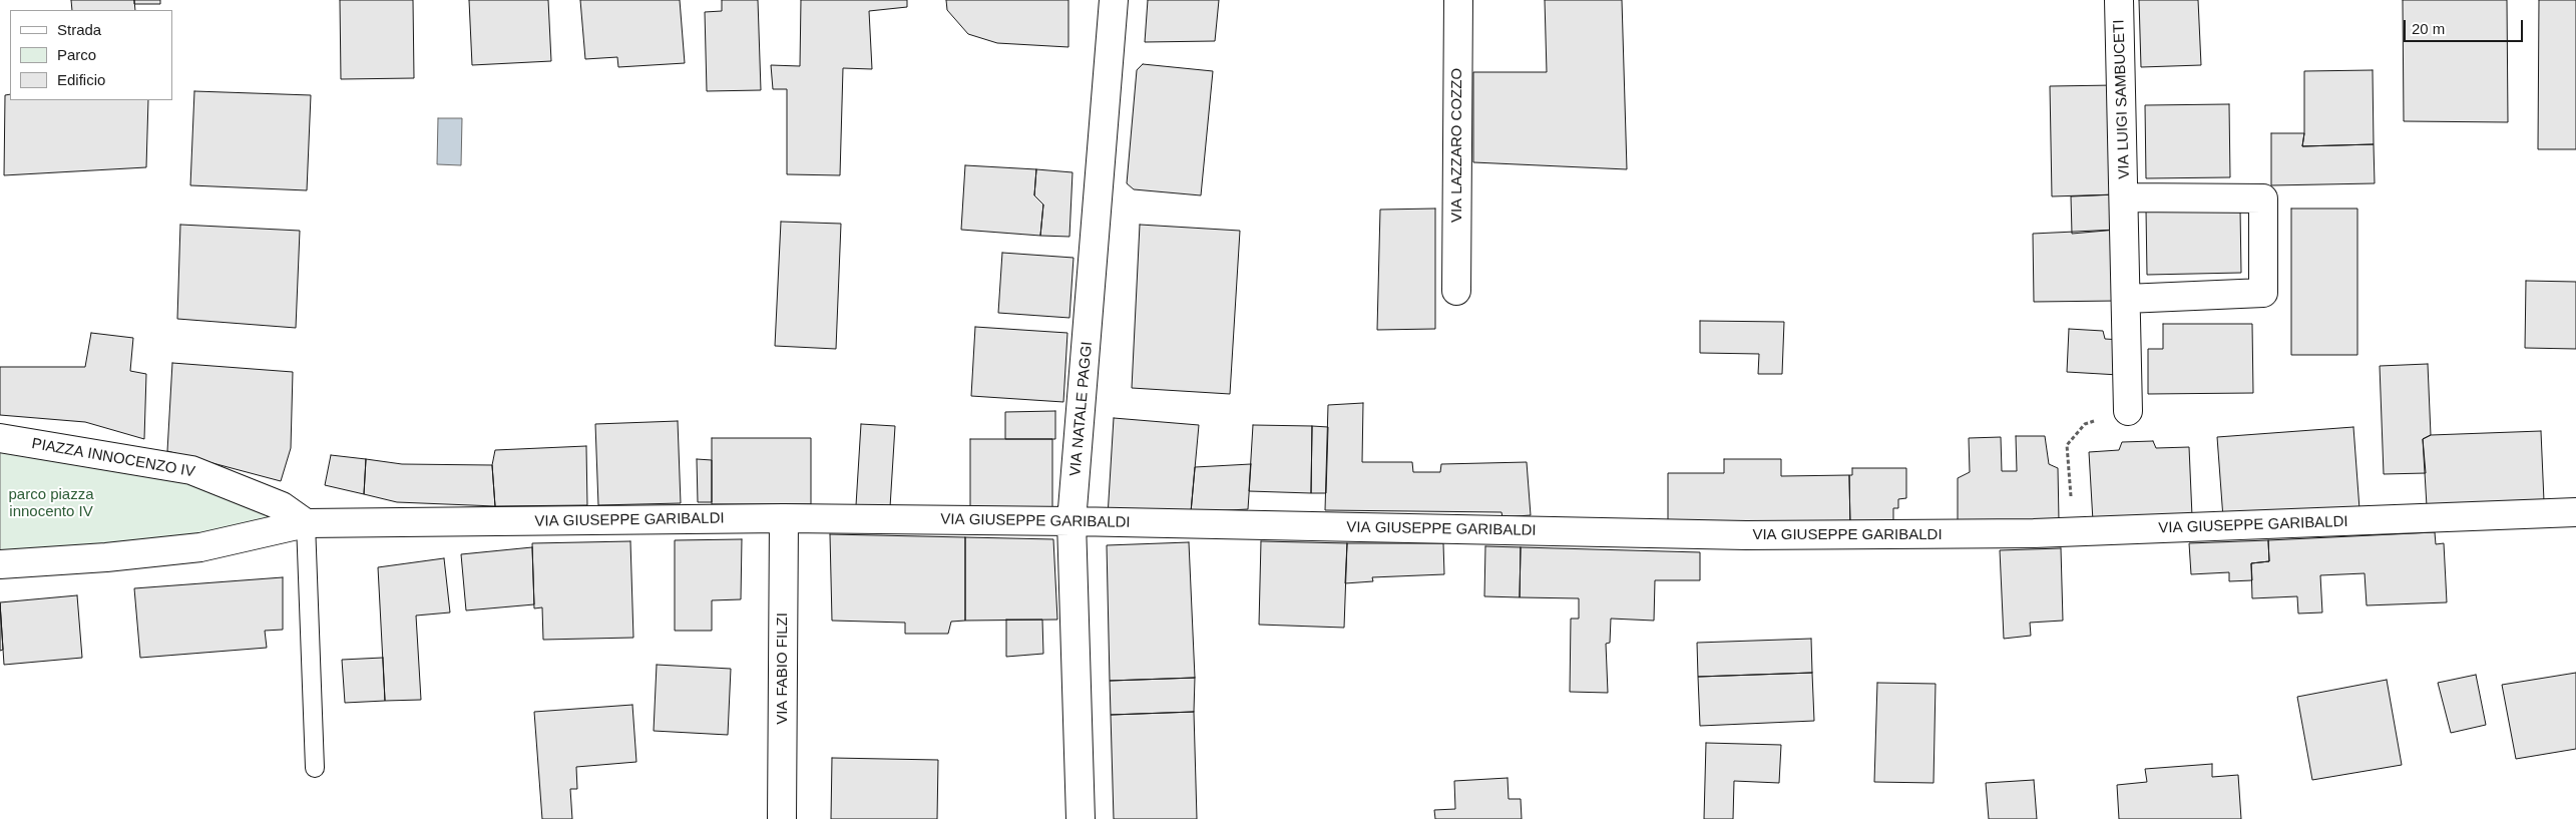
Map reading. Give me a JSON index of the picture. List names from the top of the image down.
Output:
{
  "streets": {
    "street": [
      "VIA LUIGI SAMBUCETI",
      "VIA LAZZARO COZZO",
      "VIA NATALE PAGGI",
      "PIAZZA INNOCENZO IV",
      "VIA GIUSEPPE GARIBALDI",
      "VIA FABIO FILZI"
    ]
  },
  "crossings": [
    ["VIA NATALE PAGGI", "VIA GIUSEPPE GARIBALDI"],
    ["PIAZZA INNOCENZO IV", "VIA GIUSEPPE GARIBALDI"],
    ["VIA GIUSEPPE GARIBALDI", "VIA FABIO FILZI"]
  ],
  "parks": ["parco piazza innocento IV"],
  "legend": ["Strada", "Parco", "Edificio"],
  "scale_bar": "20 m"
}
